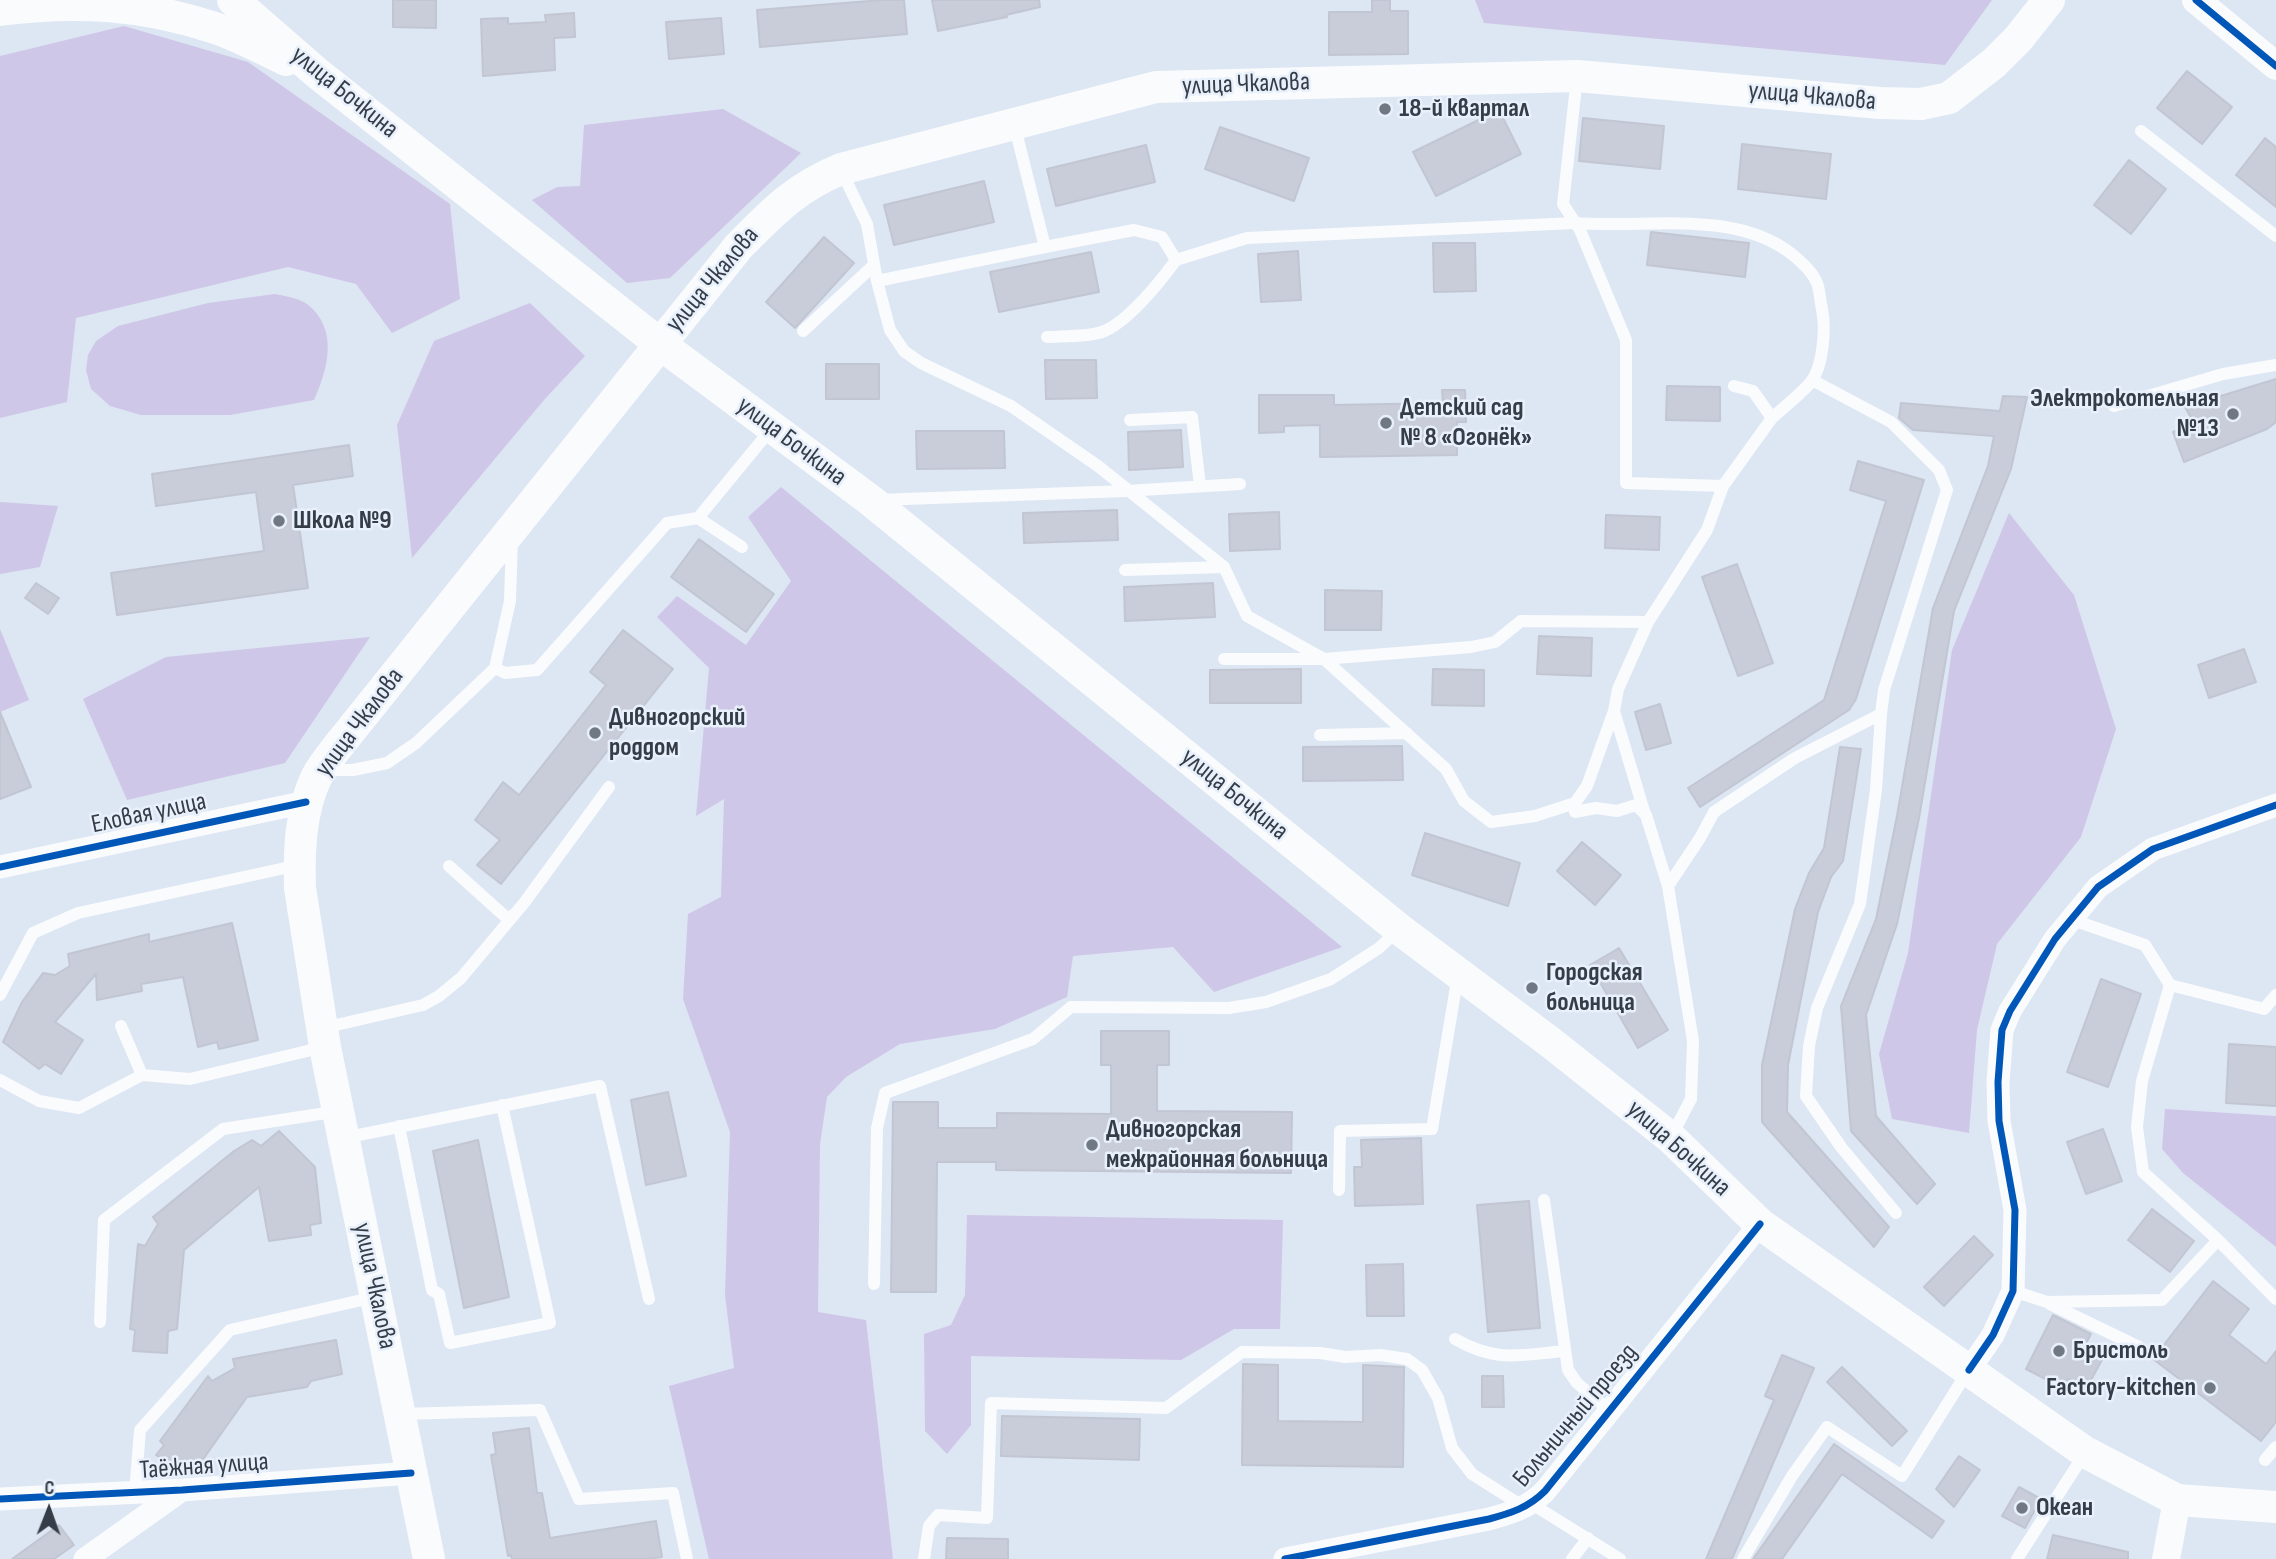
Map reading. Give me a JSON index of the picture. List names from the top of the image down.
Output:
{
  "streets": {
    "main road": ["улица Чкалова", "улица Бочкина"],
    "street": ["Еловая улица", "Больничный проезд", "Таёжная улица"]
  },
  "crossings": [
    ["улица Чкалова", "улица Бочкина"],
    ["улица Чкалова", "Еловая улица"],
    ["улица Чкалова", "Таёжная улица"],
    ["улица Бочкина", "Больничный проезд"]
  ],
  "places": [
    "18-й квартал",
    "Электрокотельная №13",
    "Детский сад № 8 «Огонёк»",
    "Школа №9",
    "Дивногорский роддом",
    "Городская больница",
    "Дивногорская межрайонная больница",
    "Бристоль",
    "Factory-kitchen",
    "Океан"
  ],
  "north": "top"
}
